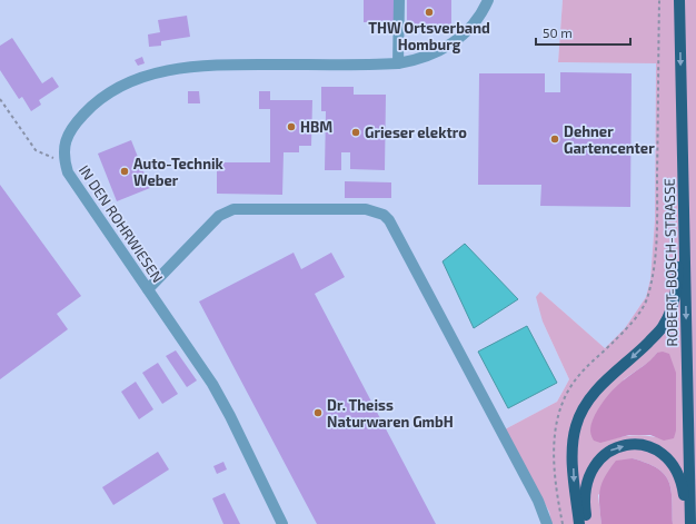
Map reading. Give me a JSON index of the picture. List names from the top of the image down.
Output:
{
  "streets": {
    "main road": ["ROBERT-BOSCH-STRASSE"],
    "street": ["IN DEN ROHRWIESEN"]
  },
  "places": [
    "THW Ortsverband Homburg",
    "HBM",
    "Grieser elektro",
    "Dehner Gartencenter",
    "Auto-Technik Weber",
    "Dr. Theiss Naturwaren GmbH"
  ],
  "scale_bar": "50 m"
}
